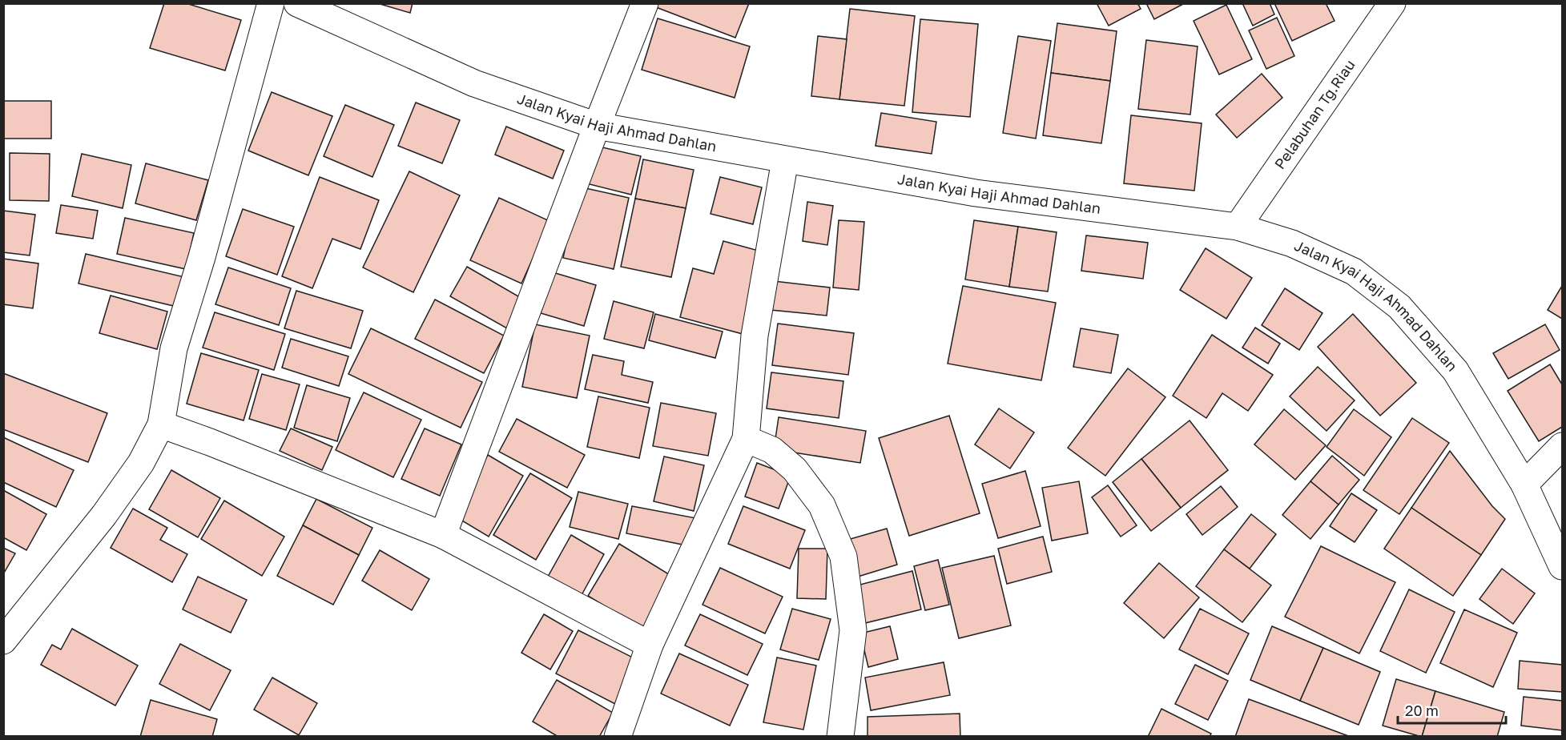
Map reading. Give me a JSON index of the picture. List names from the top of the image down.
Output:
{
  "streets": {
    "street": ["Pelabuhan Tg.Riau", "Jalan Kyai Haji Ahmad Dahlan"]
  },
  "crossings": [
    ["Pelabuhan Tg.Riau", "Jalan Kyai Haji Ahmad Dahlan"]
  ],
  "scale_bar": "20 m"
}
